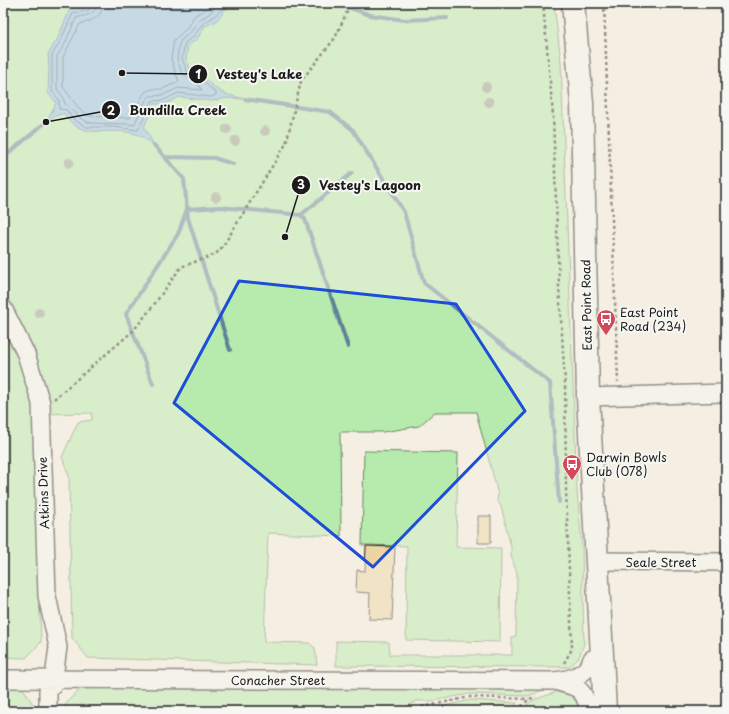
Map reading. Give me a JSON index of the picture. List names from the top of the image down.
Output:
{
  "streets": {
    "street": [
      "East Point Road",
      "Atkins Drive",
      "Seale Street",
      "Conacher Street"
    ]
  },
  "crossings": [
    ["East Point Road", "Seale Street"],
    ["East Point Road", "Conacher Street"],
    ["Atkins Drive", "Conacher Street"]
  ],
  "places": {
    "other": ["Vestey's Lake", "Bundilla Creek", "Vestey's Lagoon"],
    "bus stop": ["East Point Road (234)", "Darwin Bowls Club (078)"]
  }
}
